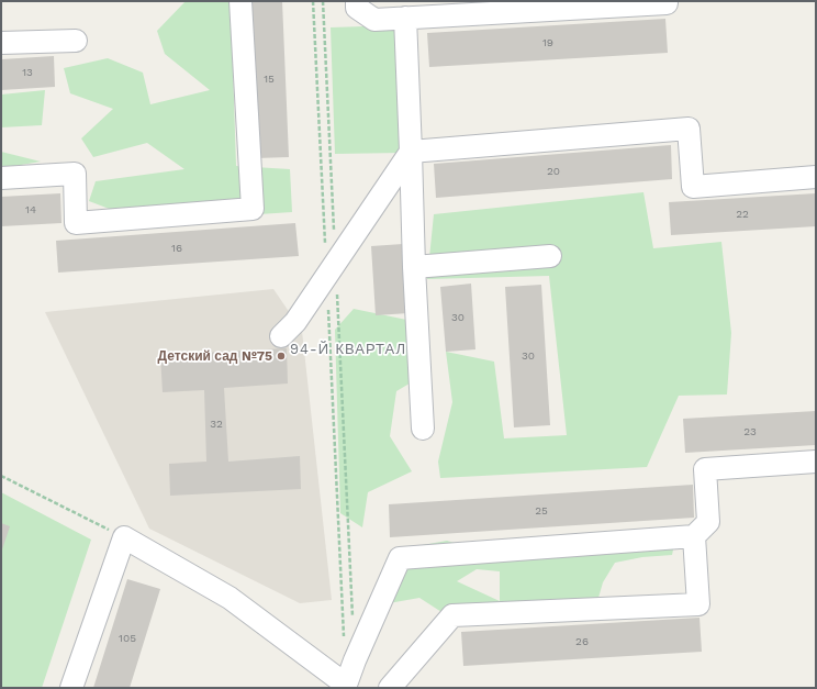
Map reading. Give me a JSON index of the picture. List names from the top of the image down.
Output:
{
  "districts": ["94-Й КВАРТАЛ"],
  "places": ["Детский сад №75"],
  "house_numbers": [
    "19",
    "13",
    "15",
    "20",
    "14",
    "22",
    "16",
    "30",
    "30",
    "32",
    "23",
    "25",
    "105",
    "26"
  ]
}
